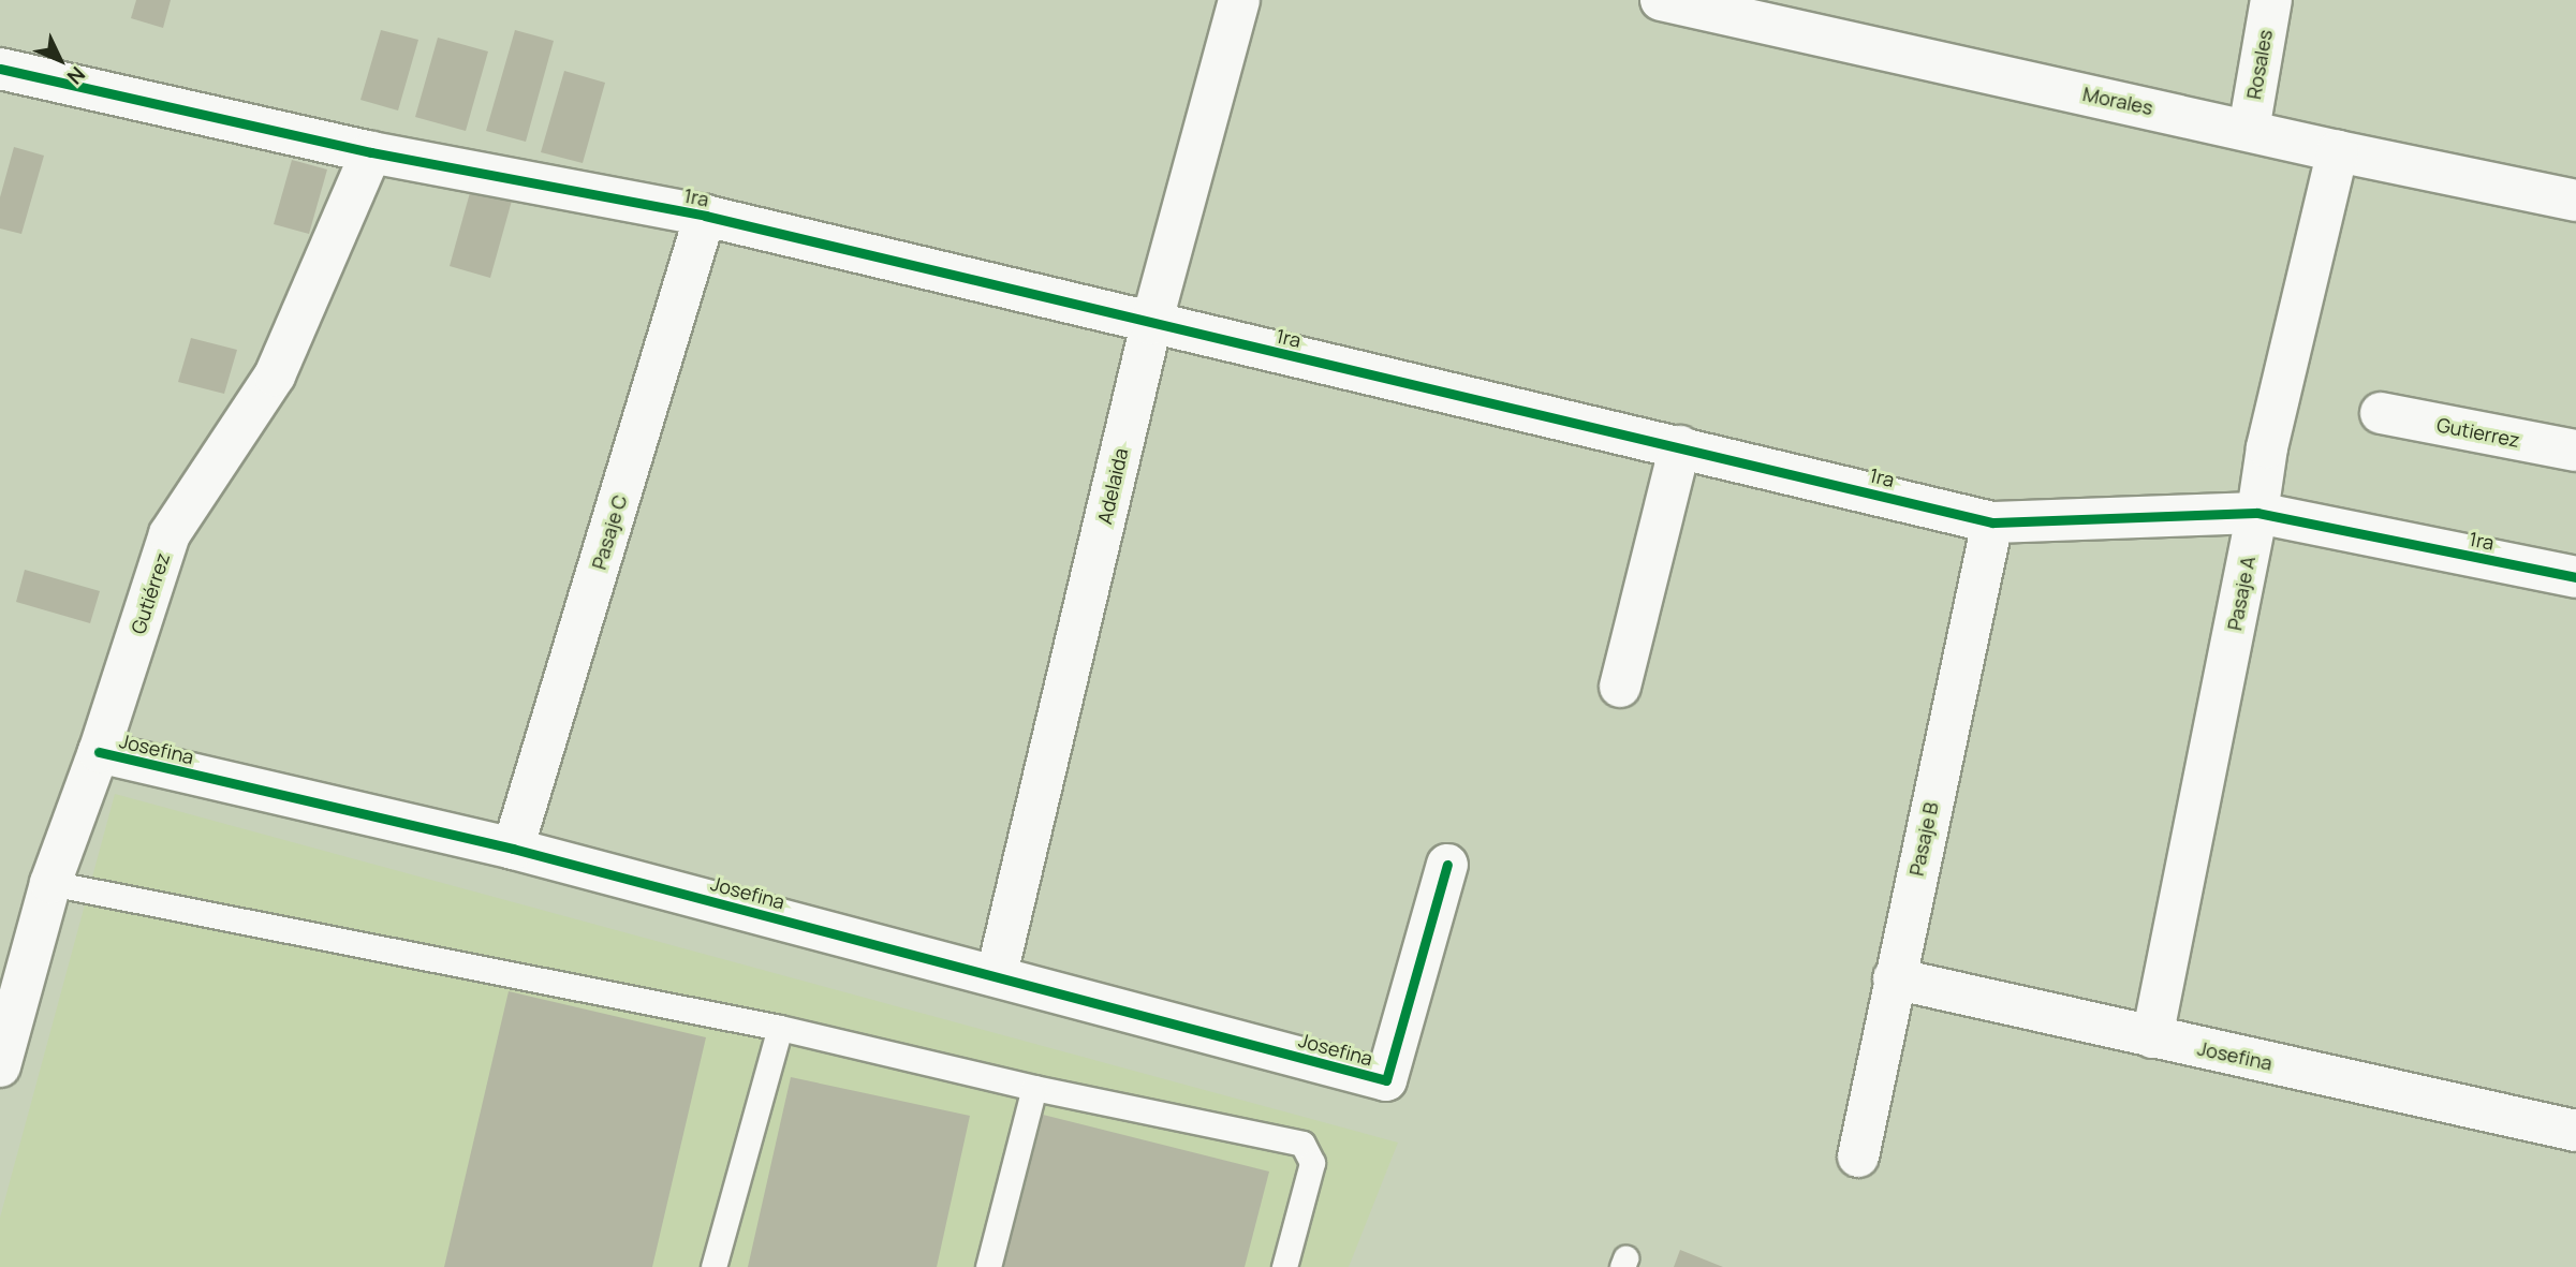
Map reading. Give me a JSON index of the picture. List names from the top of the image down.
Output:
{
  "streets": {
    "street": [
      "Rosales",
      "Morales",
      "1ra",
      "Gutierrez",
      "Adelaida",
      "Pasaje C",
      "Gutiérrez",
      "Pasaje A",
      "Josefina",
      "Pasaje B"
    ]
  },
  "crossings": [
    ["Rosales", "Morales"],
    ["Morales", "Pasaje A"],
    ["1ra", "Adelaida"],
    ["1ra", "Pasaje C"],
    ["1ra", "Gutiérrez"],
    ["1ra", "Pasaje A"],
    ["1ra", "Pasaje B"],
    ["Adelaida", "Josefina"],
    ["Pasaje C", "Josefina"],
    ["Gutiérrez", "Josefina"],
    ["Pasaje A", "Josefina"],
    ["Josefina", "Pasaje B"]
  ],
  "north": "bottom right"
}
